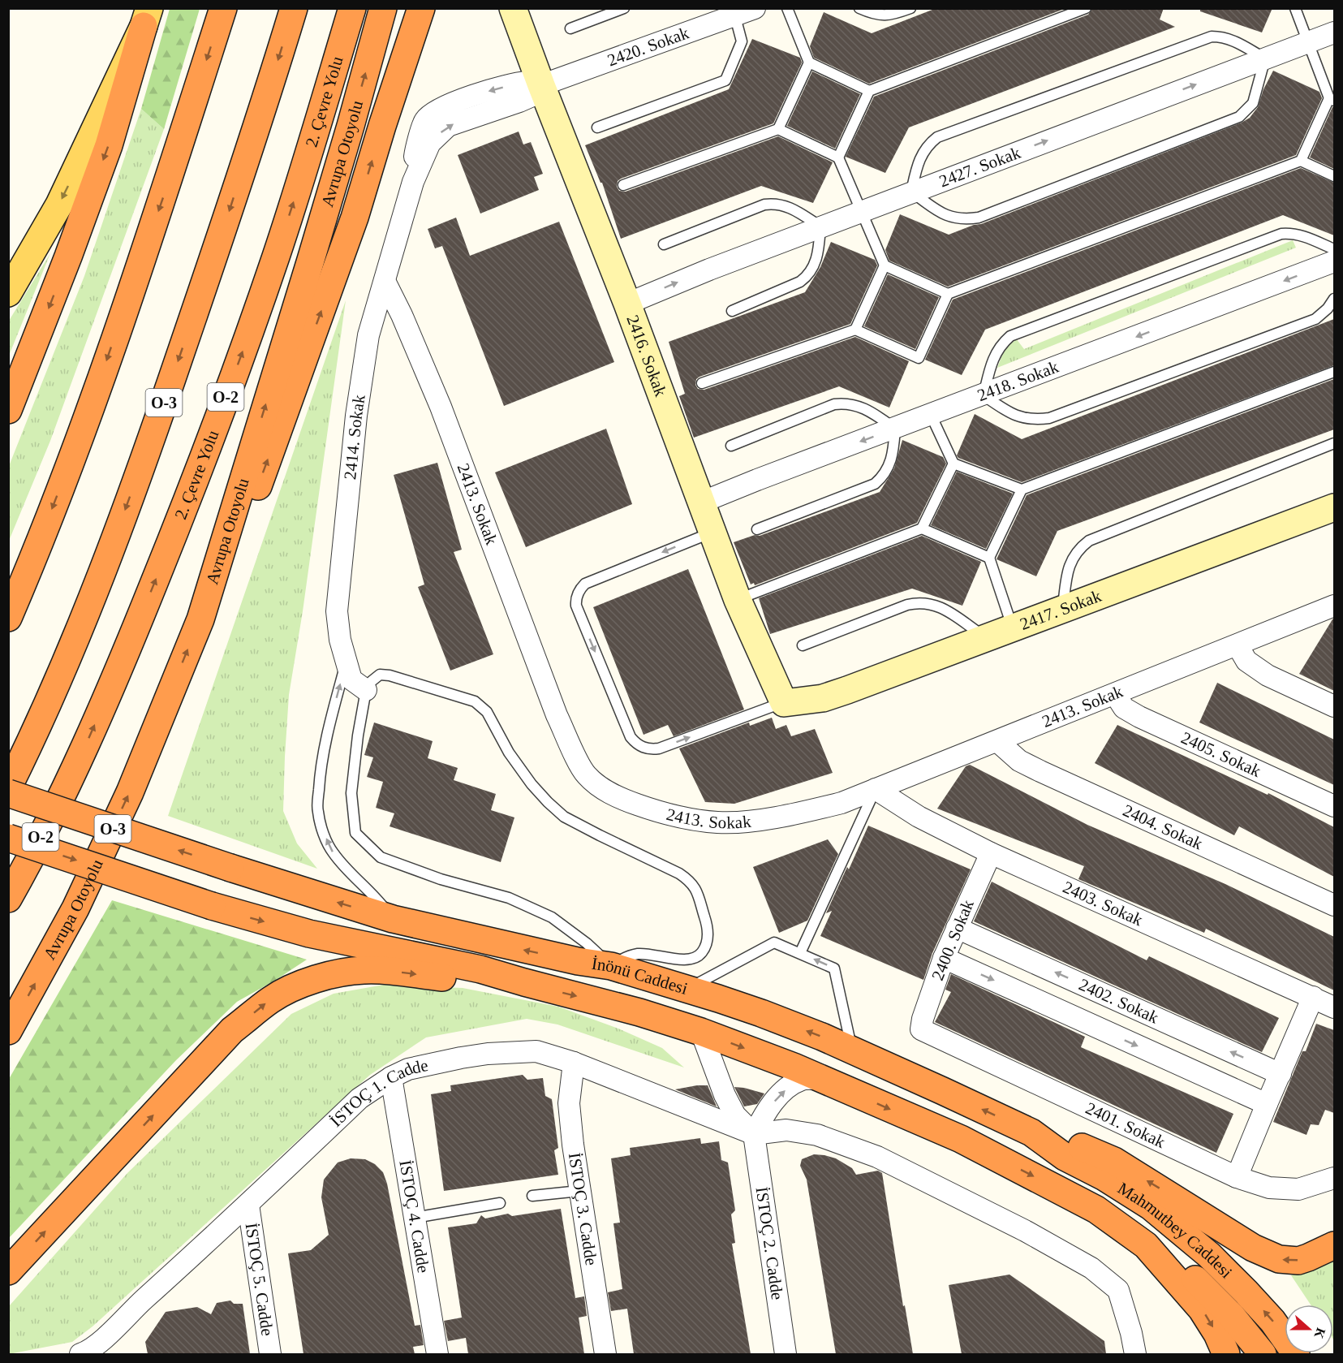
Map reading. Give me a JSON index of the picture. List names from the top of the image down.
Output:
{
  "streets": {
    "highway": [
      "2. Çevre Yolu",
      "Avrupa Otoyolu",
      "O-2",
      "O-3",
      "İnönü Caddesi",
      "Mahmutbey Caddesi"
    ],
    "street": [
      "2420. Sokak",
      "2427. Sokak",
      "2416. Sokak",
      "2418. Sokak",
      "2414. Sokak",
      "2413. Sokak",
      "2417. Sokak",
      "2405. Sokak",
      "2404. Sokak",
      "2403. Sokak",
      "2400. Sokak",
      "2402. Sokak",
      "İSTOÇ 1. Cadde",
      "2401. Sokak",
      "İSTOÇ 3. Cadde",
      "İSTOÇ 4. Cadde",
      "İSTOÇ 2. Cadde",
      "İSTOÇ 5. Cadde"
    ]
  },
  "crossings": [
    ["2420. Sokak", "2416. Sokak"],
    ["2420. Sokak", "2414. Sokak"],
    ["2427. Sokak", "2416. Sokak"],
    ["2416. Sokak", "2418. Sokak"],
    ["2416. Sokak", "2414. Sokak"],
    ["2416. Sokak", "2417. Sokak"],
    ["2414. Sokak", "2413. Sokak"],
    ["2413. Sokak", "2405. Sokak"],
    ["2413. Sokak", "2404. Sokak"],
    ["2413. Sokak", "2403. Sokak"],
    ["2403. Sokak", "2400. Sokak"],
    ["2400. Sokak", "2402. Sokak"],
    ["2400. Sokak", "2401. Sokak"],
    ["İnönü Caddesi", "Mahmutbey Caddesi"],
    ["İSTOÇ 1. Cadde", "İSTOÇ 3. Cadde"],
    ["İSTOÇ 1. Cadde", "İSTOÇ 4. Cadde"],
    ["İSTOÇ 1. Cadde", "İSTOÇ 2. Cadde"],
    ["İSTOÇ 1. Cadde", "İSTOÇ 5. Cadde"]
  ],
  "one_way": ["2427. Sokak", "2418. Sokak"],
  "north": "right"
}
